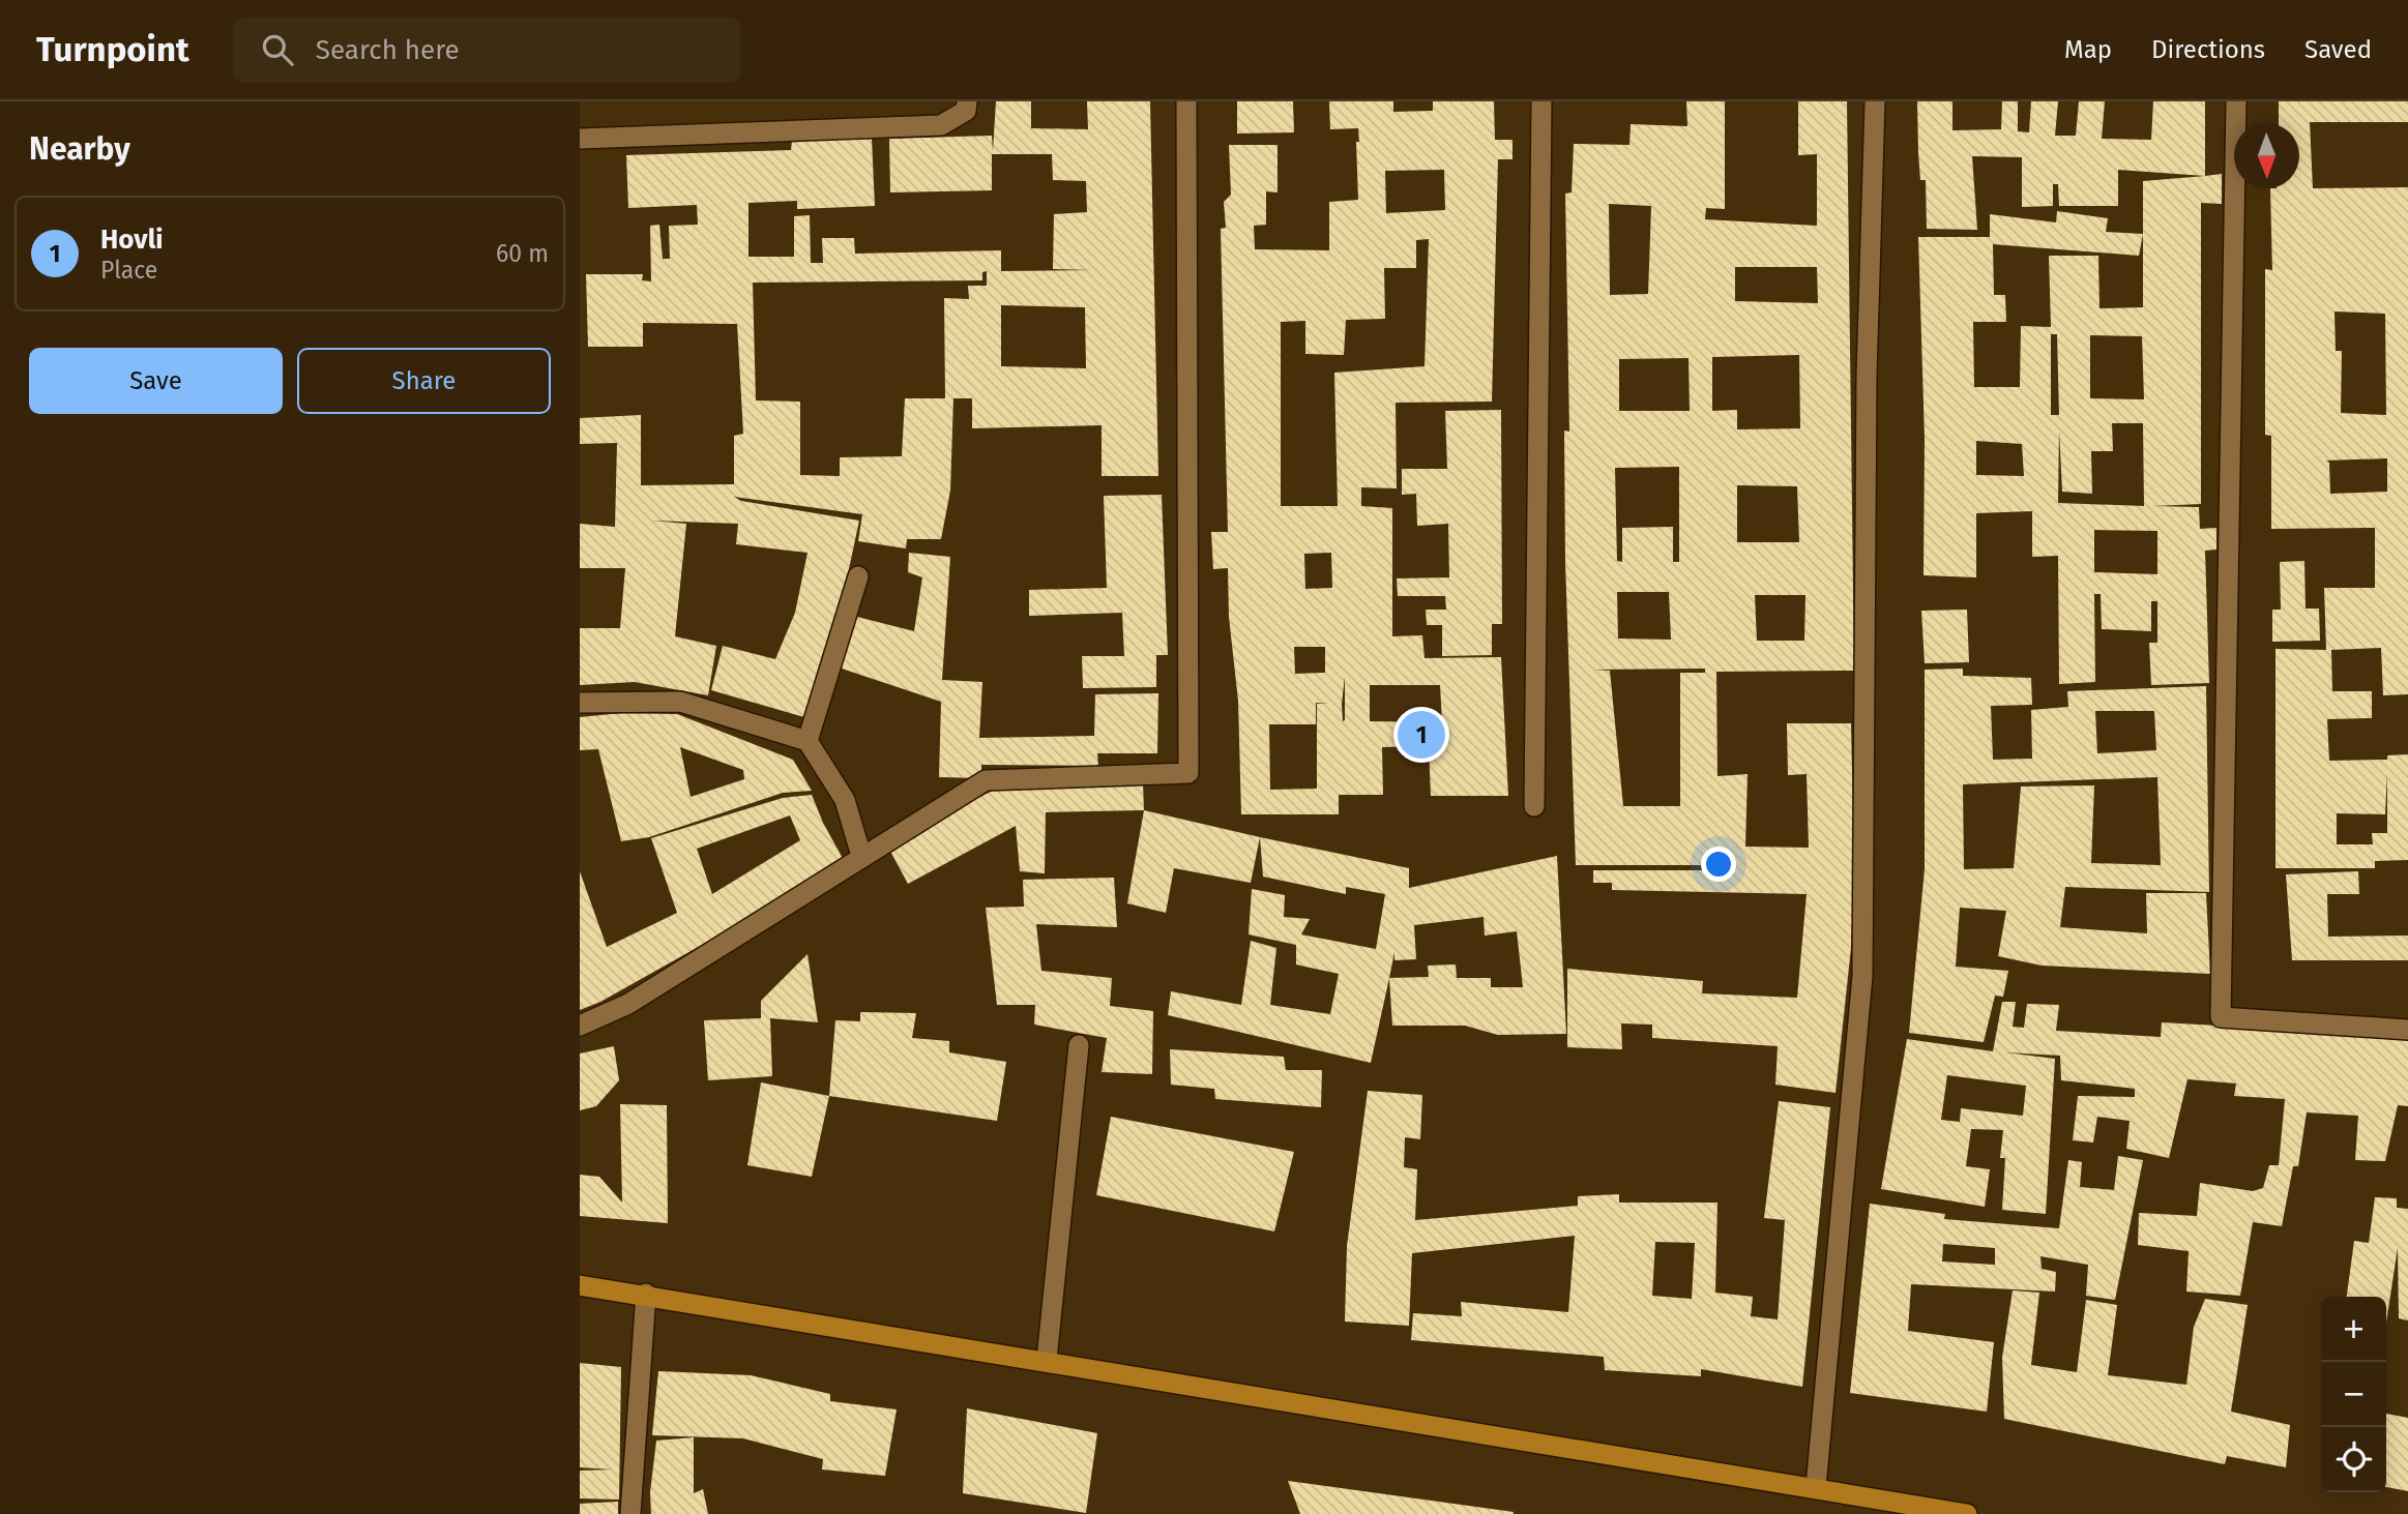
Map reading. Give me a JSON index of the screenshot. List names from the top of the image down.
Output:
{
  "north": "bottom",
  "page": {
    "header": "Turnpoint",
    "search": "Search here",
    "nav": ["Map", "Directions", "Saved"],
    "heading": "Nearby",
    "list": [
      {
        "mark": "1",
        "name": "Hovli",
        "note": "Place",
        "value": "60 m"
      }
    ],
    "buttons": ["Save", "Share"],
    "pins": "1",
    "map_buttons": ["+", "−"]
  }
}
